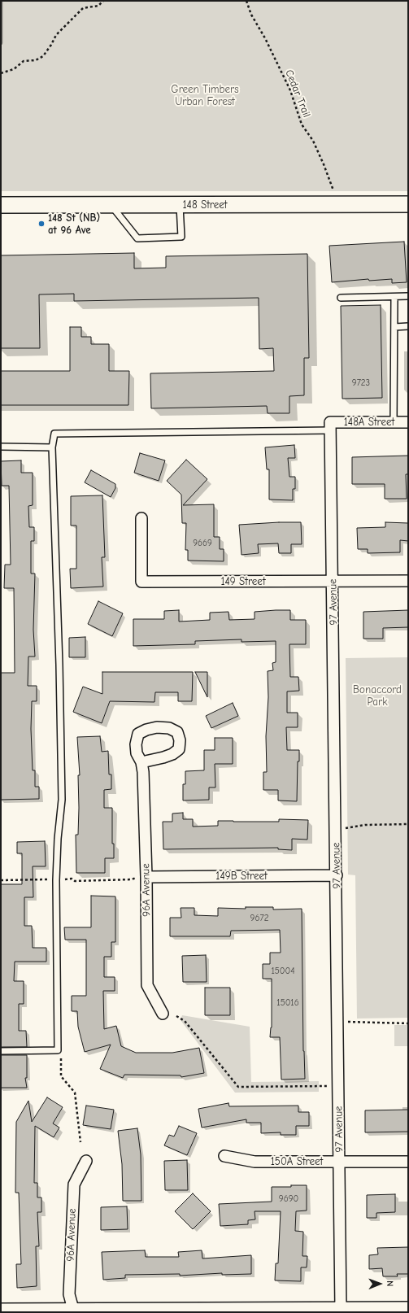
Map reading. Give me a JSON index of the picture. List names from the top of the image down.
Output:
{
  "streets": {
    "main road": ["148 Street"],
    "street": [
      "148A Street",
      "149 Street",
      "97 Avenue",
      "149B Street",
      "96A Avenue",
      "150A Street"
    ],
    "path": ["Cedar Trail"]
  },
  "crossings": [
    ["148A Street", "97 Avenue"],
    ["149 Street", "97 Avenue"],
    ["97 Avenue", "149B Street"],
    ["97 Avenue", "150A Street"],
    ["149B Street", "96A Avenue"]
  ],
  "parks": ["Green Timbers Urban Forest", "Bonaccord Park"],
  "places": ["148 St (NB) at 96 Ave"],
  "house_numbers": [
    "9723",
    "9669",
    "9672",
    "15004",
    "15016",
    "9690"
  ],
  "north": "right"
}
